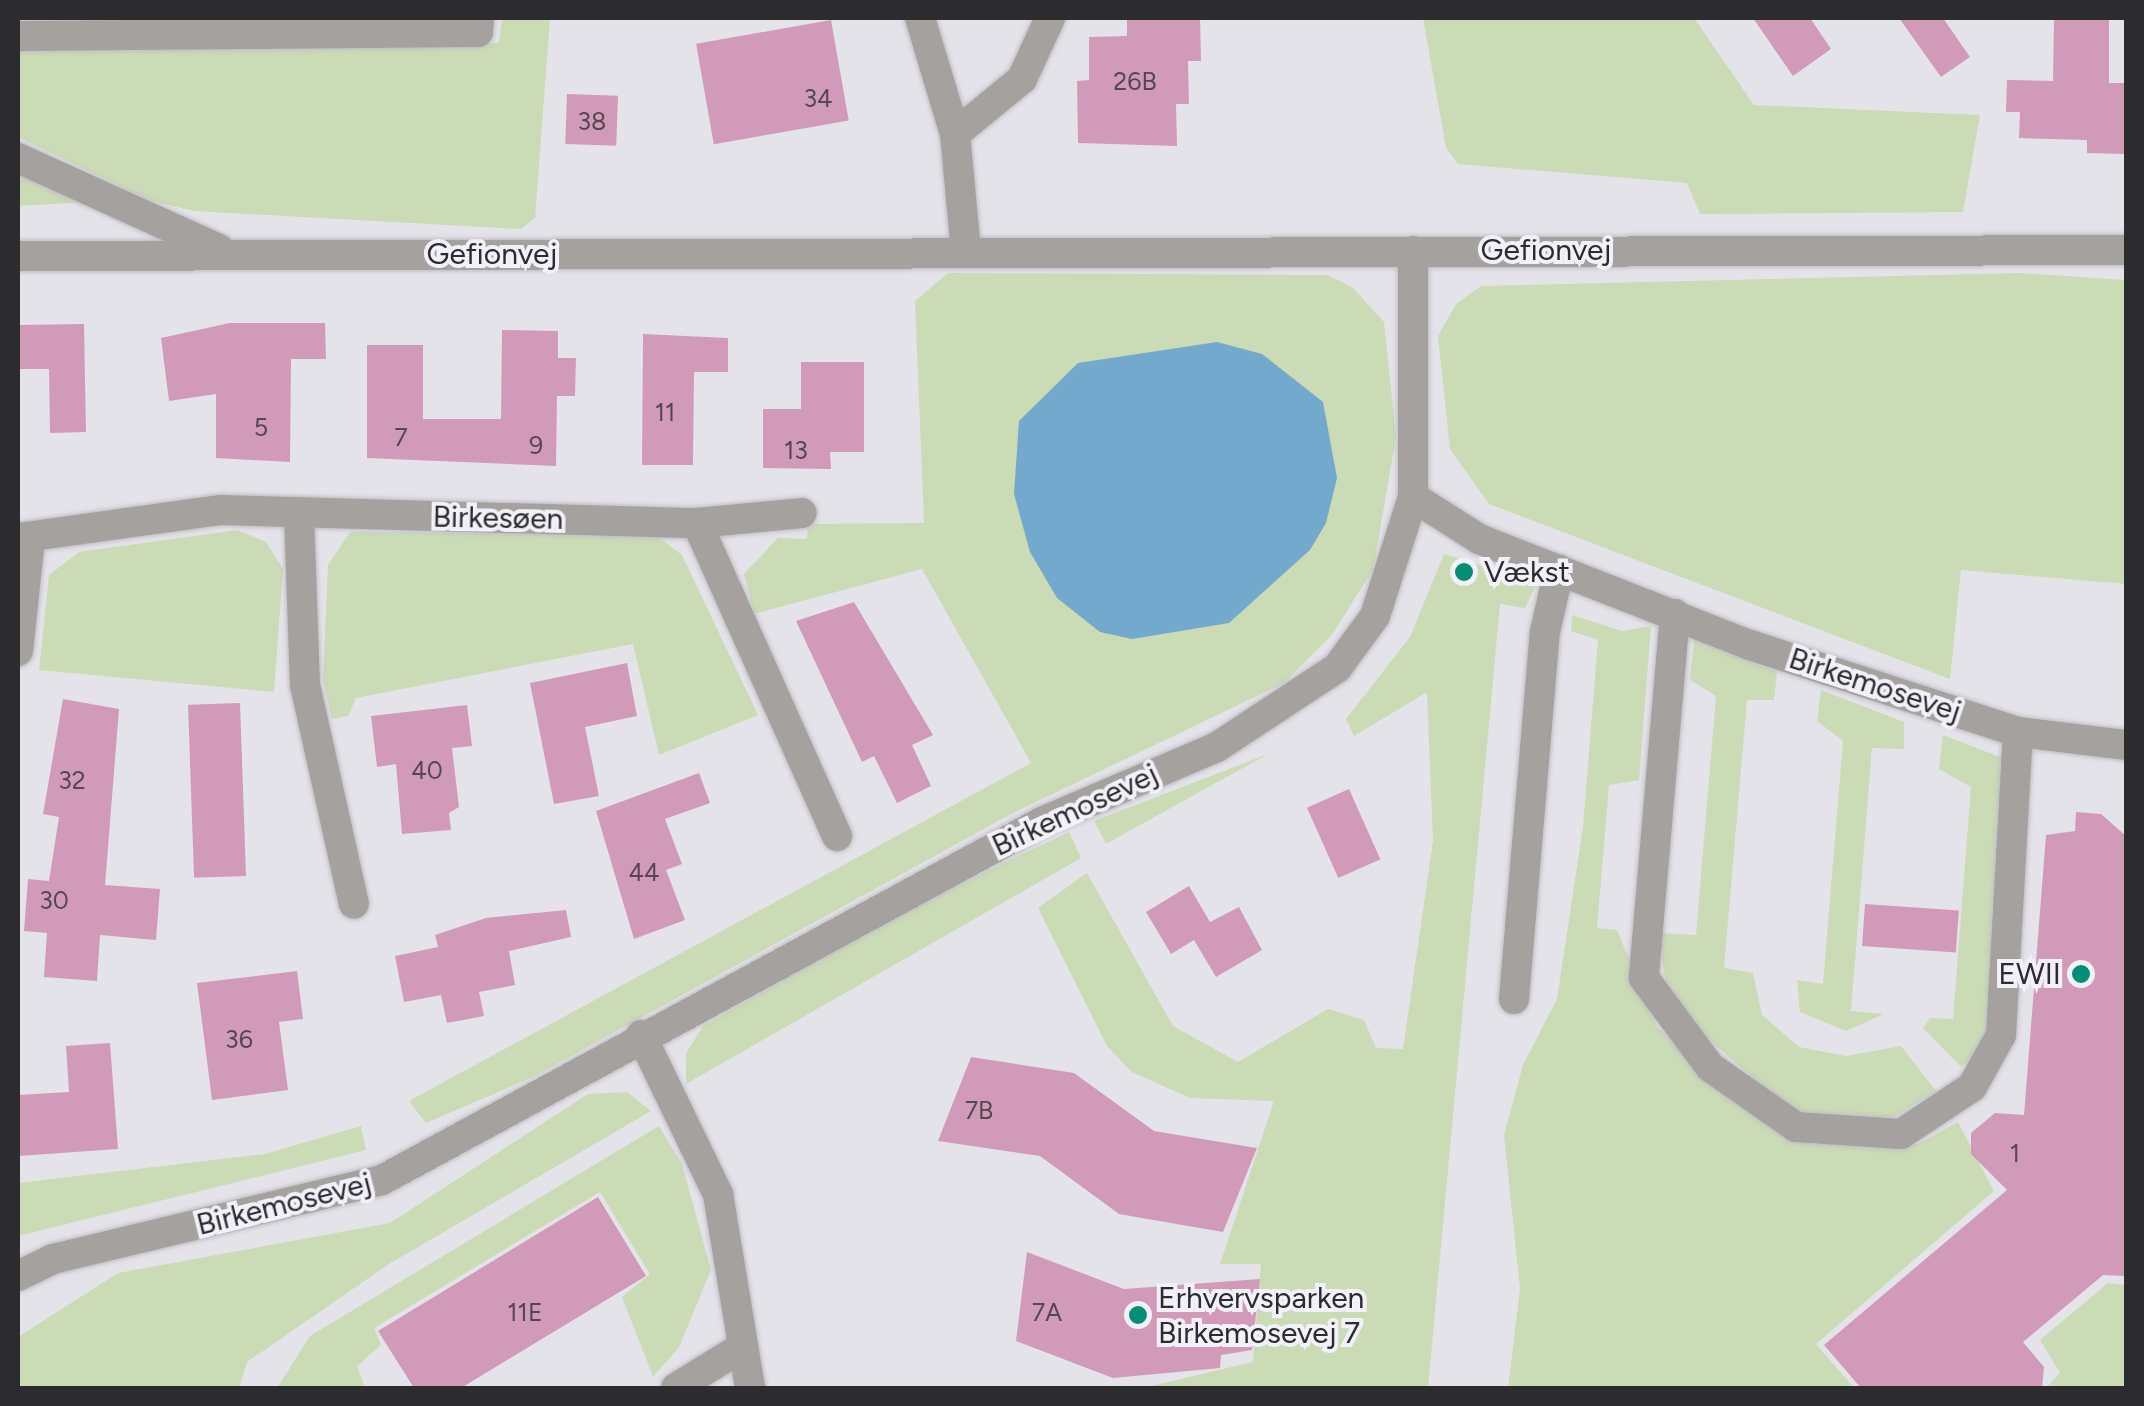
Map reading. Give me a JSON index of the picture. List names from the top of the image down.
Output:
{
  "streets": {
    "street": ["Gefionvej", "Birkesøen", "Birkemosevej"]
  },
  "crossings": [
    ["Gefionvej", "Birkemosevej"]
  ],
  "places": ["Vækst", "EWII", "Erhvervsparken Birkemosevej 7"],
  "house_numbers": [
    "26B",
    "34",
    "38",
    "11",
    "5",
    "7",
    "9",
    "13",
    "40",
    "32",
    "44",
    "30",
    "36",
    "7B",
    "1",
    "11E",
    "7A"
  ]
}
